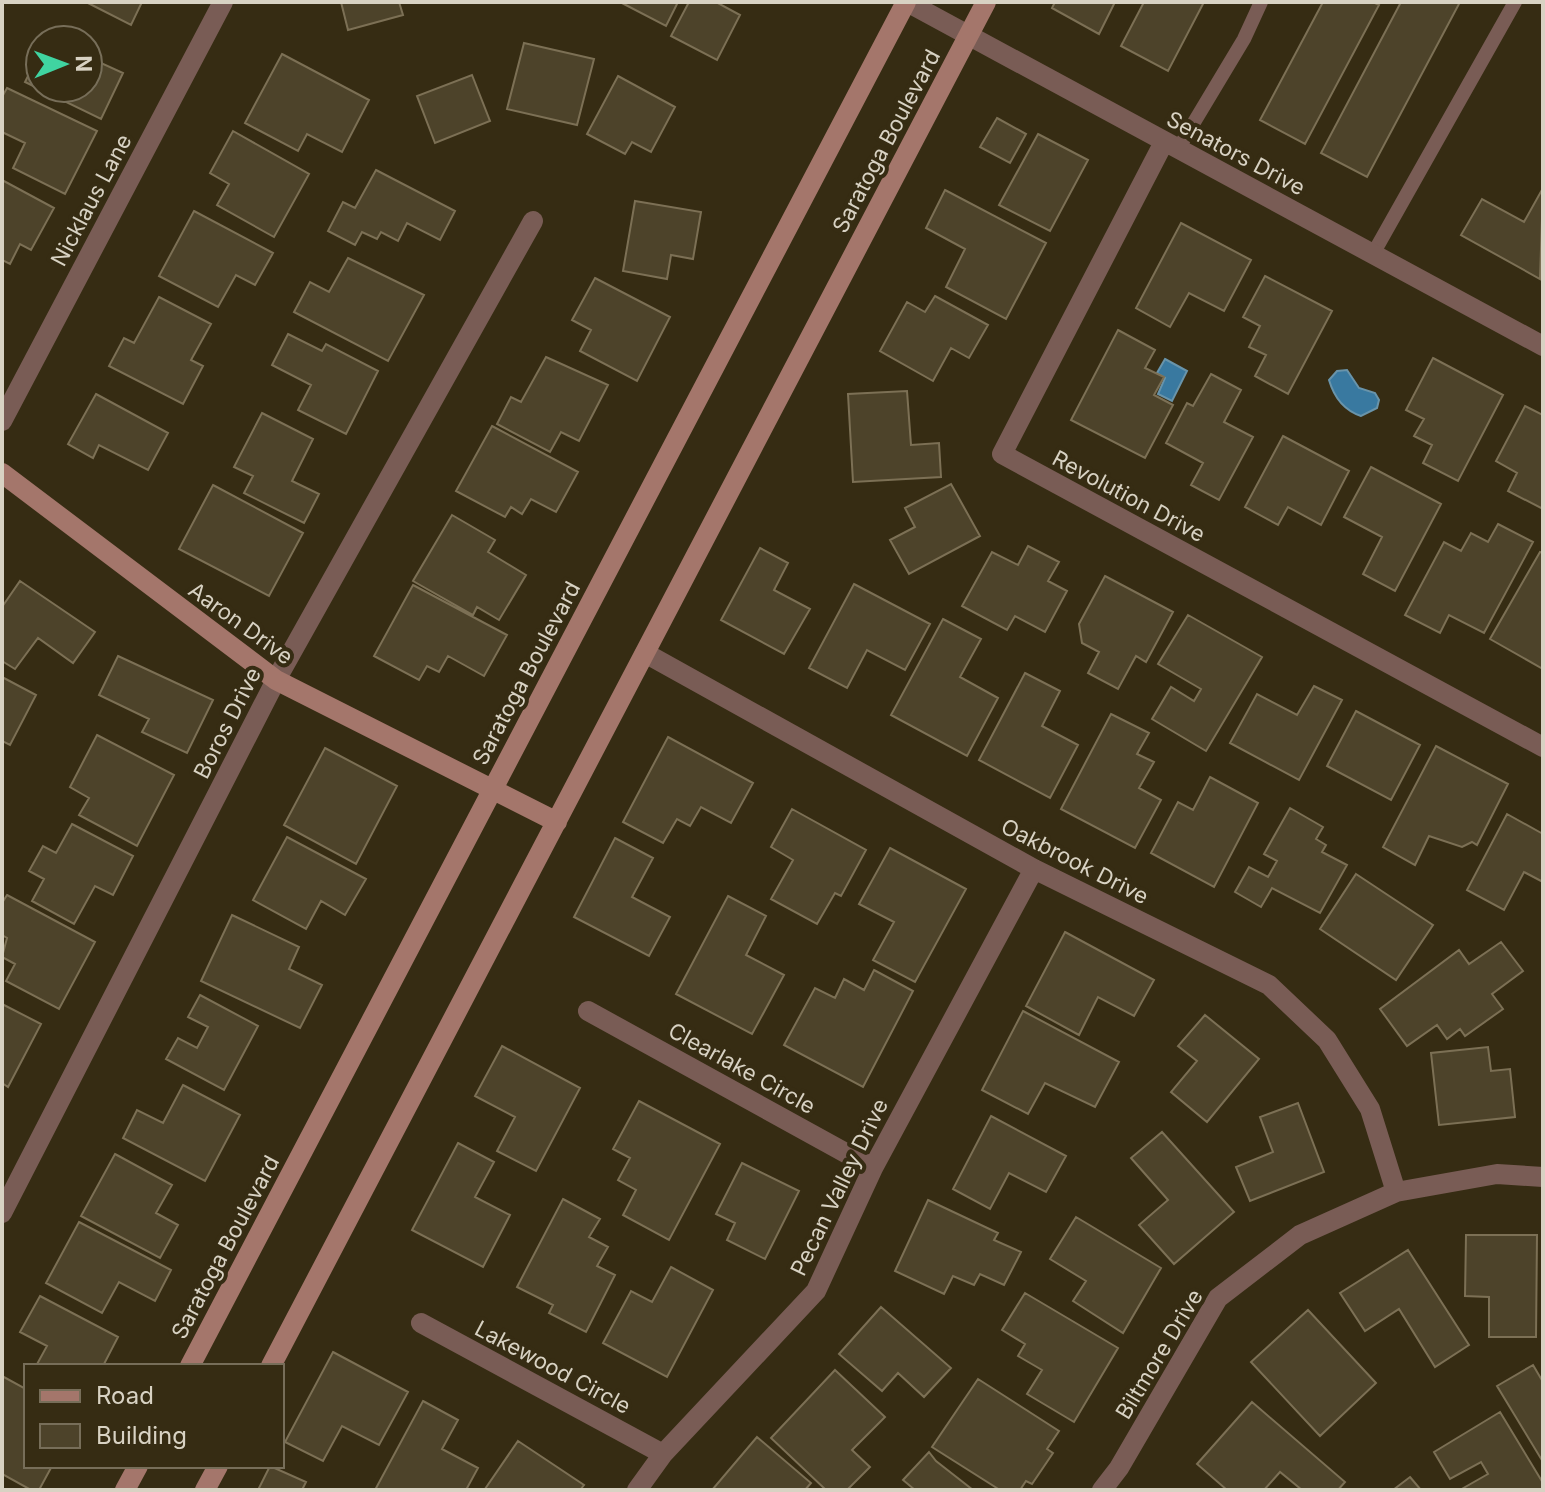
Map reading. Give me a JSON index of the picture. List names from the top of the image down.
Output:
{
  "streets": {
    "main road": ["Saratoga Boulevard", "Aaron Drive"],
    "street": [
      "Senators Drive",
      "Nicklaus Lane",
      "Revolution Drive",
      "Boros Drive",
      "Oakbrook Drive",
      "Clearlake Circle",
      "Pecan Valley Drive",
      "Biltmore Drive",
      "Lakewood Circle"
    ]
  },
  "crossings": [
    ["Saratoga Boulevard", "Senators Drive"],
    ["Saratoga Boulevard", "Aaron Drive"],
    ["Saratoga Boulevard", "Oakbrook Drive"],
    ["Senators Drive", "Revolution Drive"],
    ["Aaron Drive", "Boros Drive"],
    ["Oakbrook Drive", "Pecan Valley Drive"],
    ["Oakbrook Drive", "Biltmore Drive"],
    ["Clearlake Circle", "Pecan Valley Drive"],
    ["Pecan Valley Drive", "Lakewood Circle"]
  ],
  "legend": ["Road", "Building"],
  "north": "right"
}
